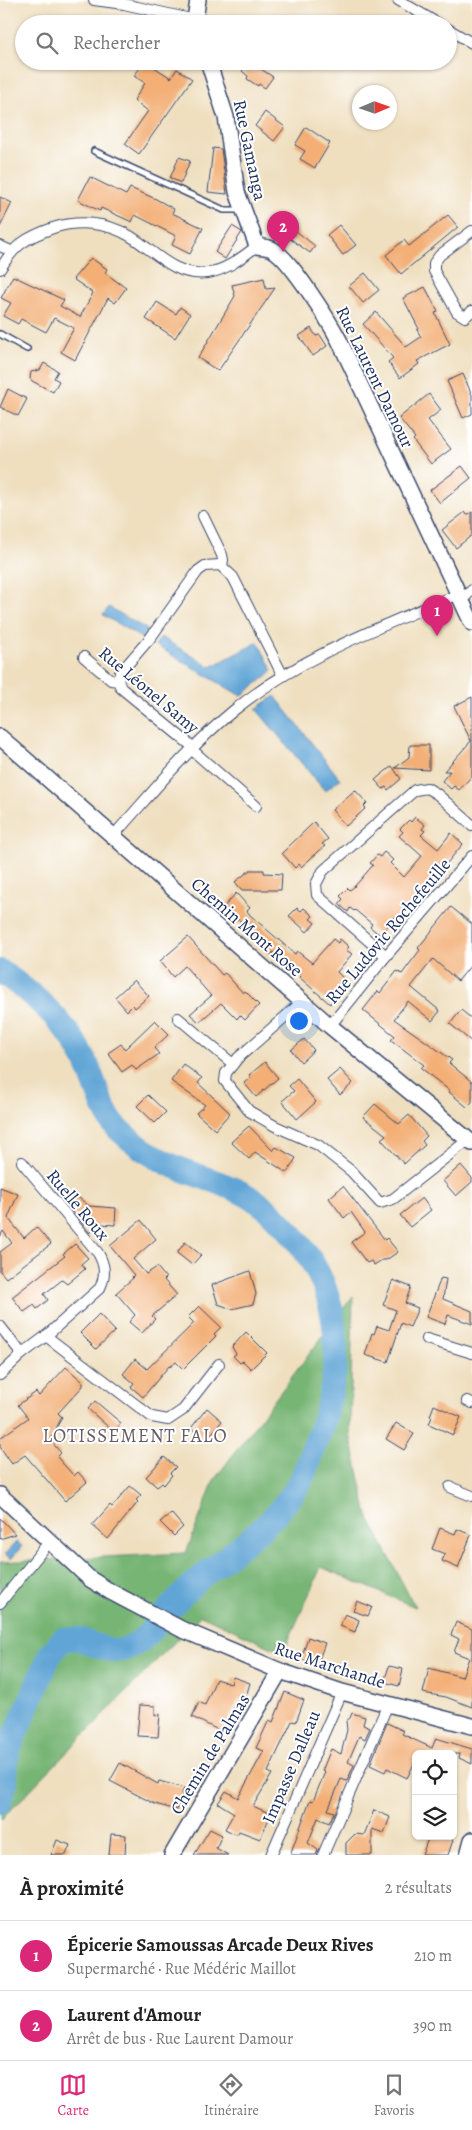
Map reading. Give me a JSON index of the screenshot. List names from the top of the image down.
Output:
{
  "streets": {
    "street": [
      "Rue Gamanga",
      "Rue Laurent Damour",
      "Rue Léonel Samy",
      "Chemin Mont Rose",
      "Rue Ludovic Rochefeuille",
      "Ruelle Roux",
      "Rue Marchande",
      "Chemin de Palmas",
      "Impasse Dalleau"
    ]
  },
  "crossings": [
    ["Rue Gamanga", "Rue Laurent Damour"],
    ["Chemin Mont Rose", "Rue Ludovic Rochefeuille"],
    ["Rue Marchande", "Chemin de Palmas"],
    ["Rue Marchande", "Impasse Dalleau"]
  ],
  "districts": ["LOTISSEMENT FALO"],
  "north": "right",
  "page": {
    "search": "Rechercher",
    "pins": ["2", "1"],
    "heading": ["À proximité", "2 résultats"],
    "list": [
      {
        "mark": "1",
        "name": "Épicerie Samoussas Arcade Deux Rives",
        "note": "Supermarché · Rue Médéric Maillot",
        "value": "210 m"
      },
      {
        "mark": "2",
        "name": "Laurent d'Amour",
        "note": "Arrêt de bus · Rue Laurent Damour",
        "value": "390 m"
      }
    ],
    "nav": ["Carte", "Itinéraire", "Favoris"]
  }
}
